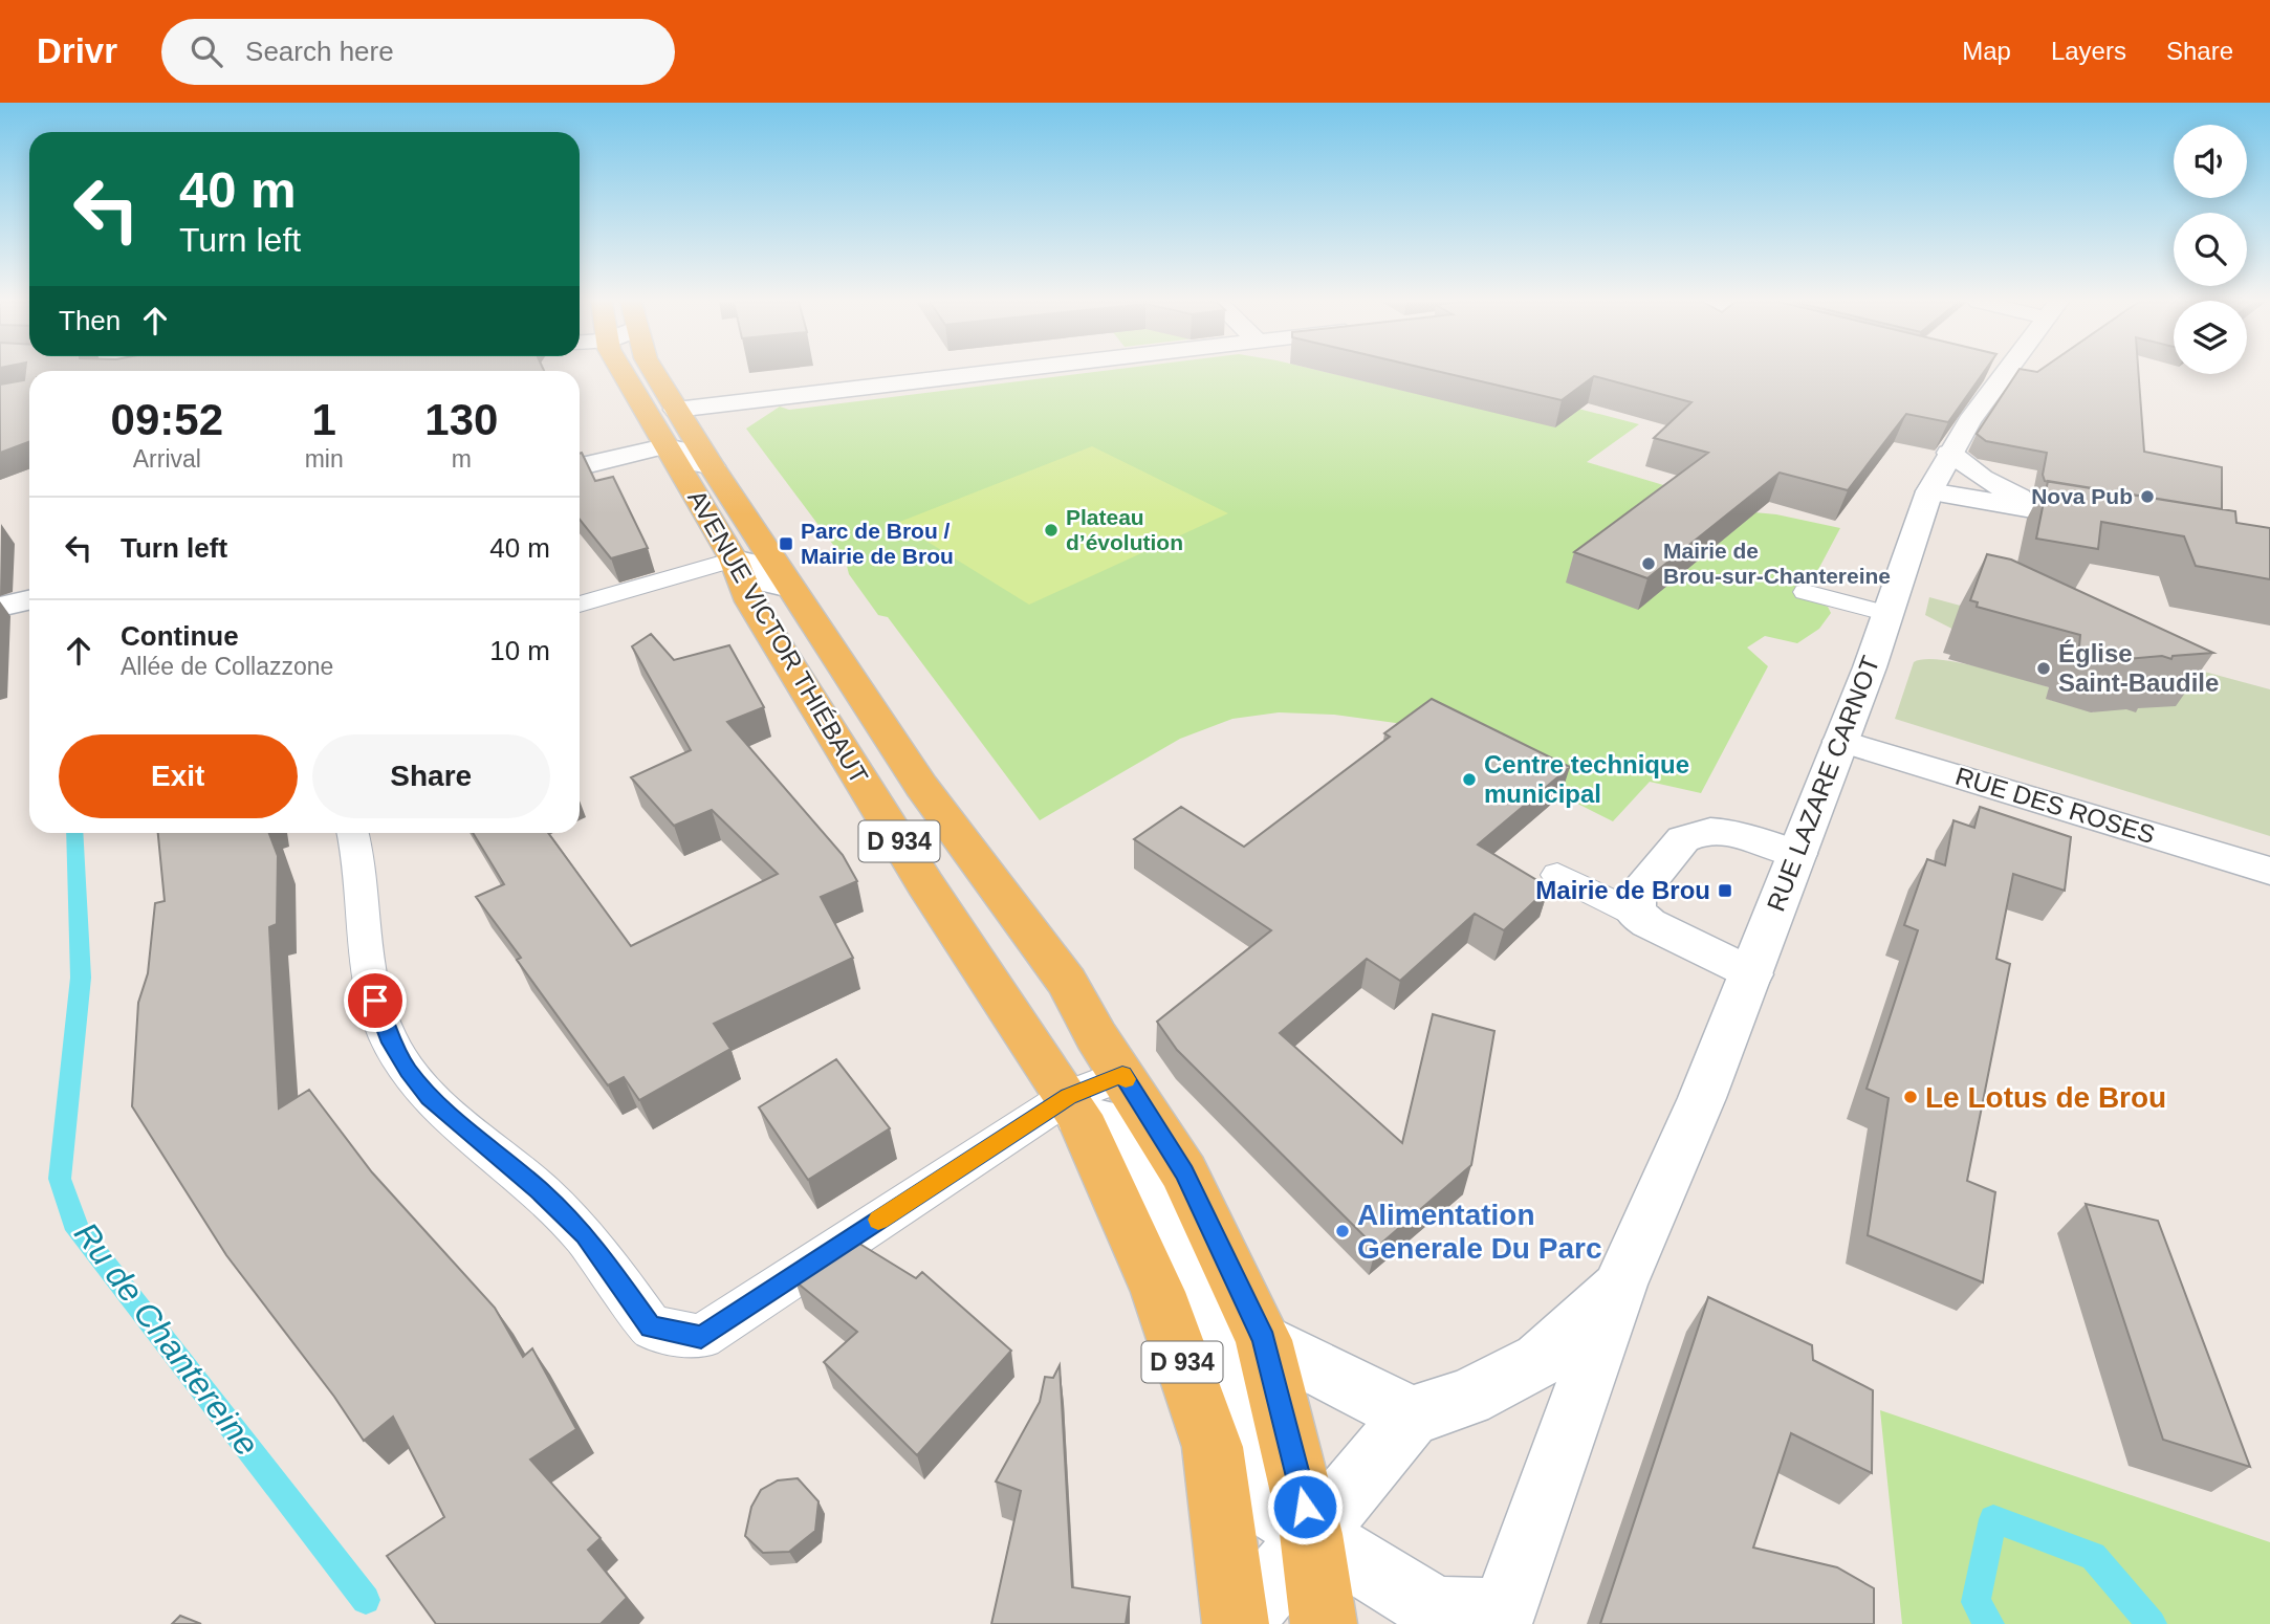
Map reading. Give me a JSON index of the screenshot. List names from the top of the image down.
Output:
{
  "streets": {
    "main road": ["AVENUE VICTOR THIÉBAUT", "D 934"],
    "street": ["RUE LAZARE CARNOT", "RUE DES ROSES"]
  },
  "crossings": [
    ["AVENUE VICTOR THIÉBAUT", "D 934"],
    ["RUE LAZARE CARNOT", "RUE DES ROSES"]
  ],
  "water": ["Ru de Chantereine"],
  "places": {
    "other": [
      "Nova Pub",
      "Plateau d’évolution",
      "Mairie de Brou-sur-Chantereine",
      "Église Saint-Baudile",
      "Centre technique municipal",
      "Le Lotus de Brou",
      "Alimentation Generale Du Parc"
    ],
    "transit": ["Parc de Brou / Mairie de Brou", "Mairie de Brou"]
  },
  "page": {
    "header": "Drivr",
    "search": "Search here",
    "nav": ["Map", "Layers", "Share"],
    "turn": ["40 m", "Turn left"],
    "then": "Then",
    "eta": [
      "09:52",
      "Arrival",
      "1",
      "min",
      "130",
      "m"
    ],
    "list": [
      {
        "name": "Turn left",
        "value": "40 m"
      },
      {
        "name": "Continue",
        "note": "Allée de Collazzone",
        "value": "10 m"
      }
    ],
    "buttons": ["Exit", "Share"]
  }
}
